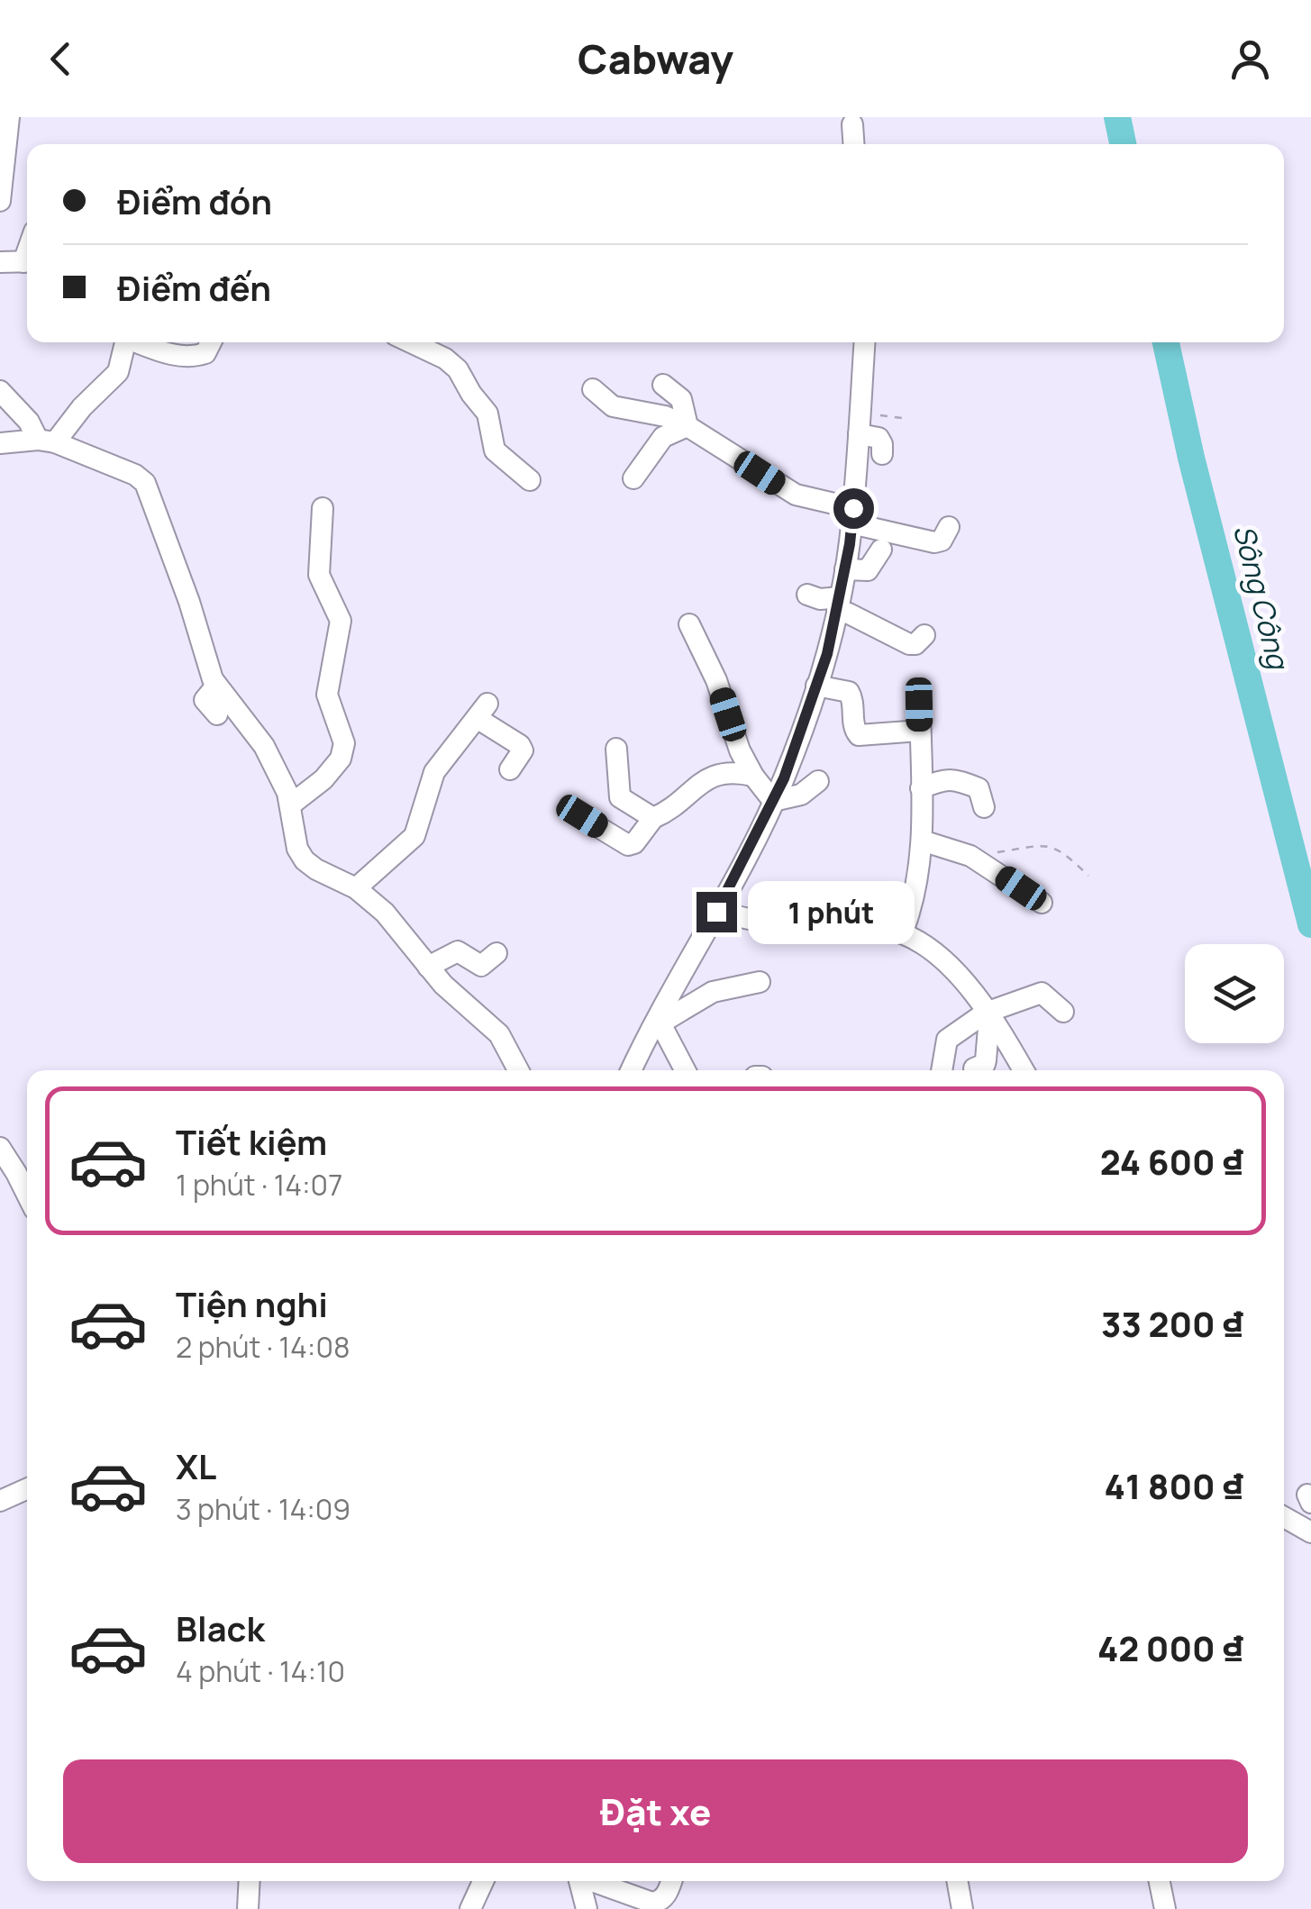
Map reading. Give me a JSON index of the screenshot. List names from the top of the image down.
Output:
{
  "water": ["Sông Công"],
  "page": {
    "header": "Cabway",
    "banner": ["Điểm đón", "Điểm đến"],
    "bubble": "1 phút",
    "list": [
      {
        "name": "Tiết kiệm",
        "note": "1 phút · 14:07",
        "value": "24 600 ₫"
      },
      {
        "name": "Tiện nghi",
        "note": "2 phút · 14:08",
        "value": "33 200 ₫"
      },
      {
        "name": "XL",
        "note": "3 phút · 14:09",
        "value": "41 800 ₫"
      },
      {
        "name": "Black",
        "note": "4 phút · 14:10",
        "value": "42 000 ₫"
      }
    ],
    "buttons": "Đặt xe"
  }
}
